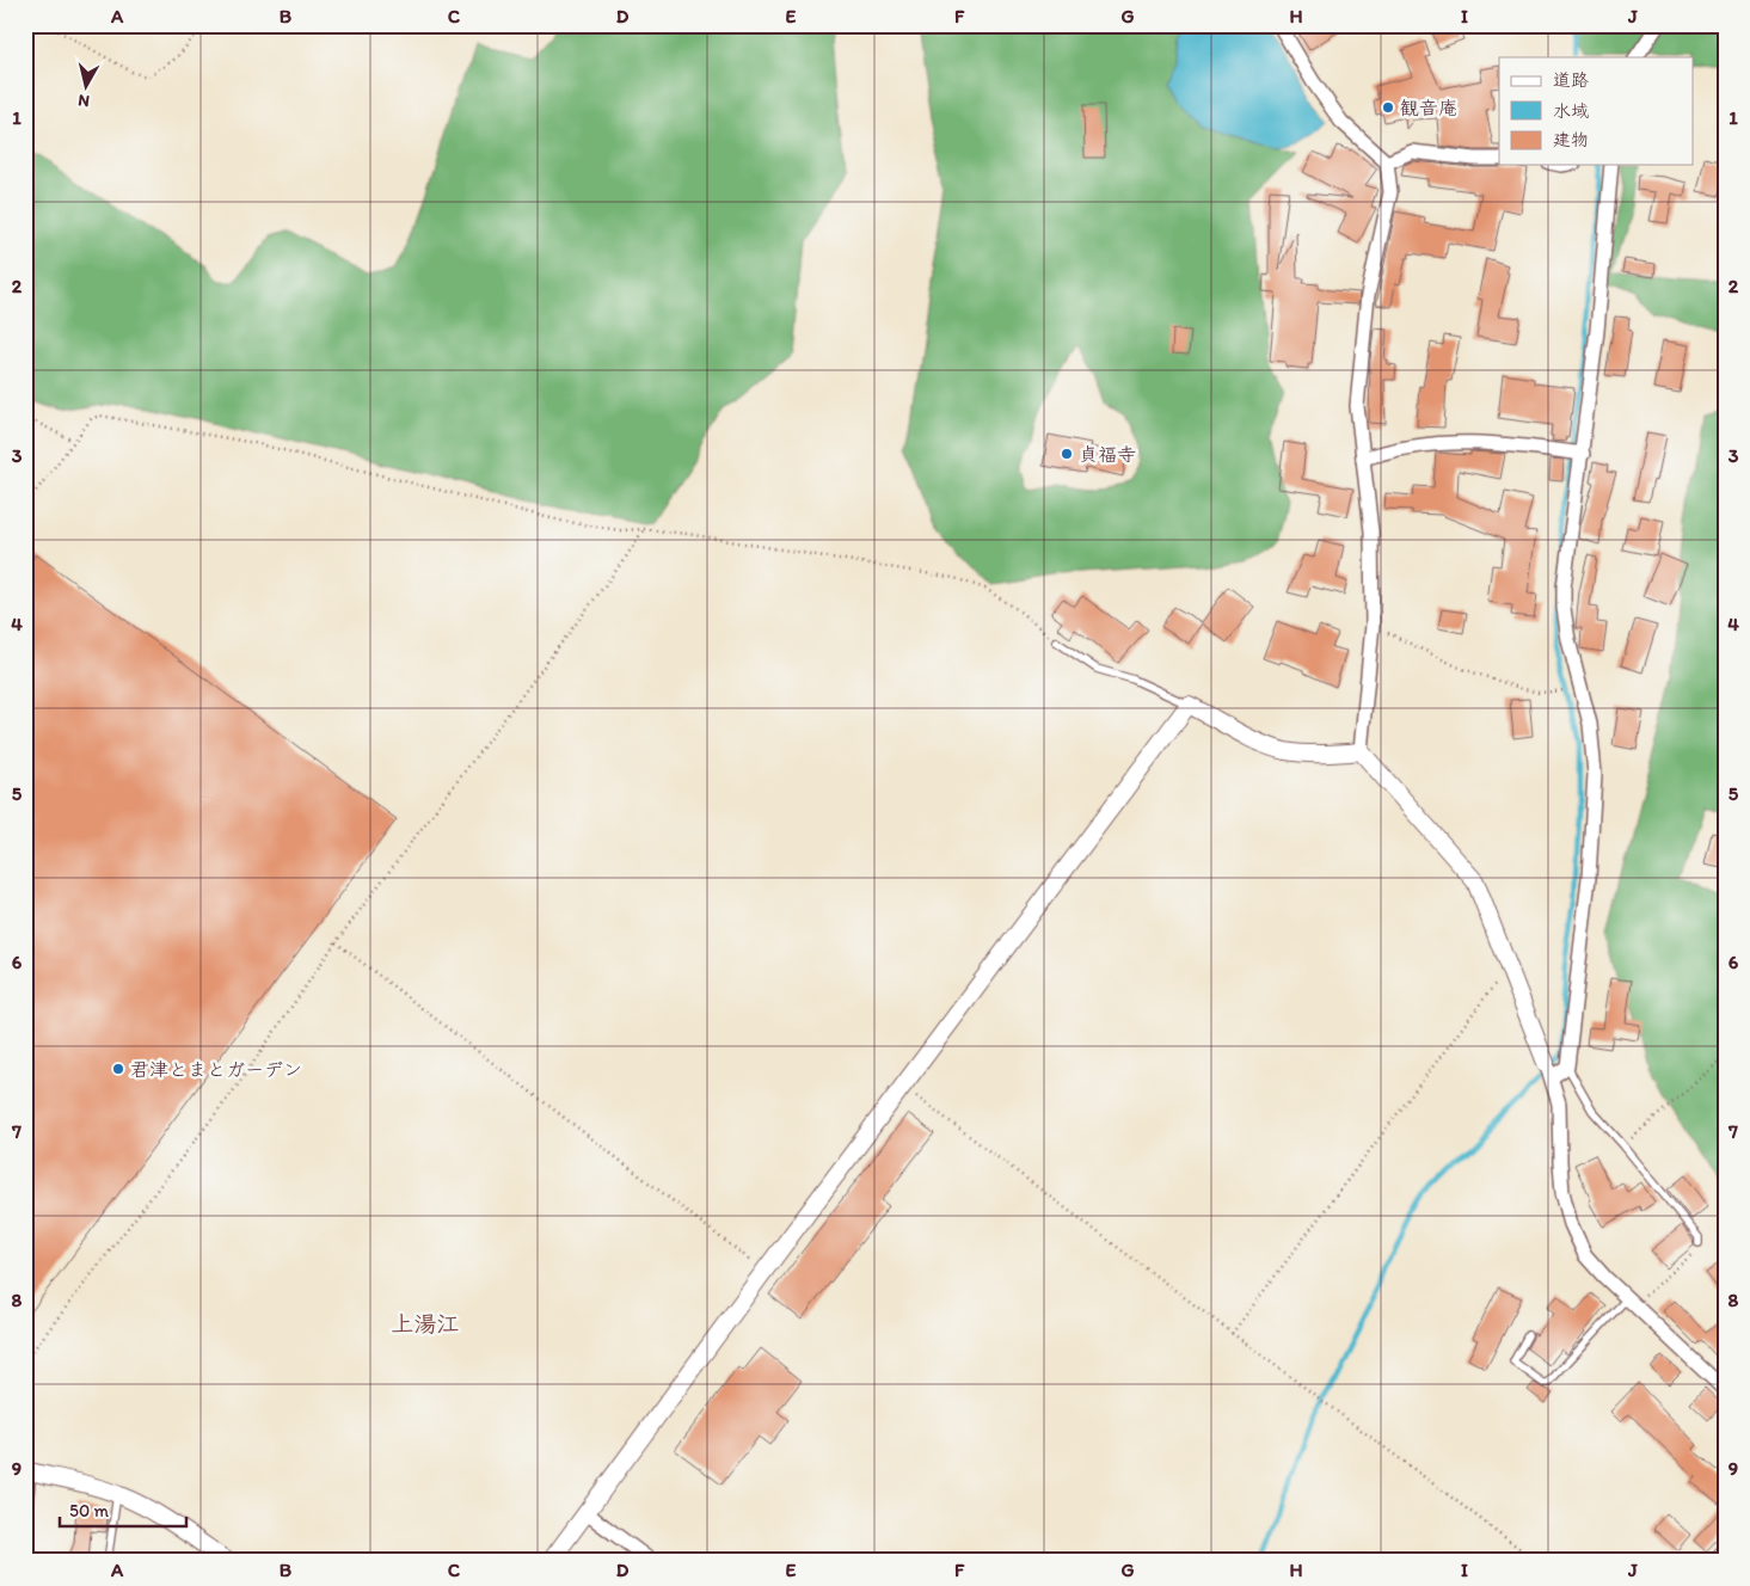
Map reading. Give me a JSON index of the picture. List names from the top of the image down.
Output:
{
  "districts": ["上湯江"],
  "places": ["観音庵", "貞福寺", "君津とまとガーデン"],
  "legend": ["道路", "水域", "建物"],
  "scale_bar": "50 m",
  "north": "bottom",
  "grid": {
    "columns": [
      "A",
      "B",
      "C",
      "D",
      "E",
      "F",
      "G",
      "H",
      "I",
      "J"
    ],
    "rows": [
      "1",
      "2",
      "3",
      "4",
      "5",
      "6",
      "7",
      "8",
      "9"
    ]
  }
}
